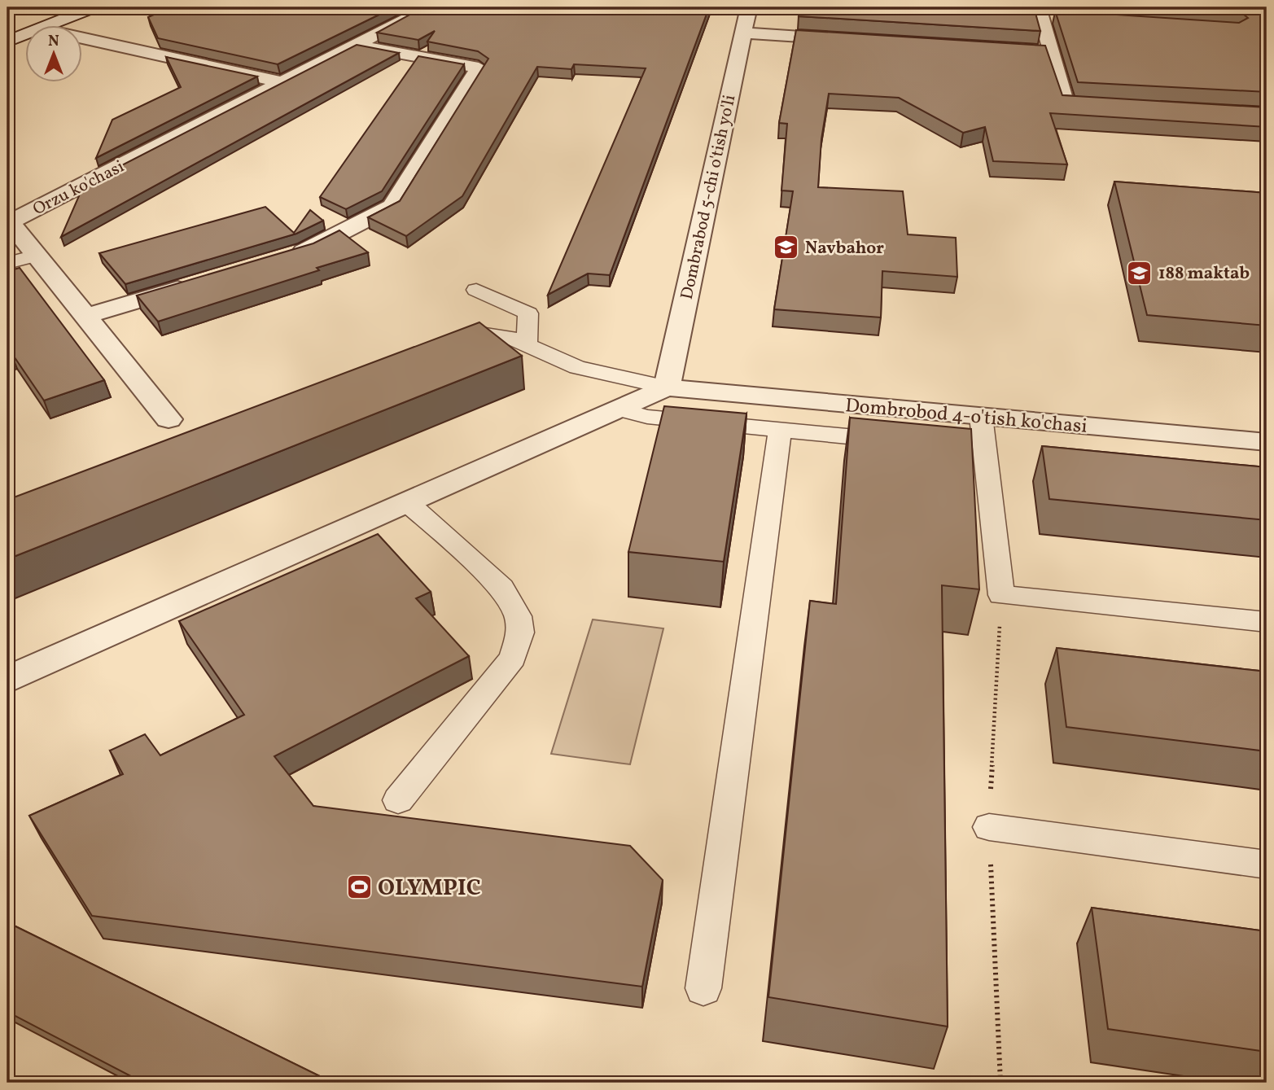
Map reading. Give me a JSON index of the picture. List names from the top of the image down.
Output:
{
  "streets": {
    "street": ["Orzu ko'chasi", "Dombrabod 5-chi o'tish yo'li", "Dombrobod 4-o'tish ko'chasi"]
  },
  "crossings": [
    ["Dombrabod 5-chi o'tish yo'li", "Dombrobod 4-o'tish ko'chasi"]
  ],
  "places": {
    "school or university": ["Navbahor", "188 maktab"],
    "sports": ["OLYMPIC"]
  },
  "north": "top"
}
